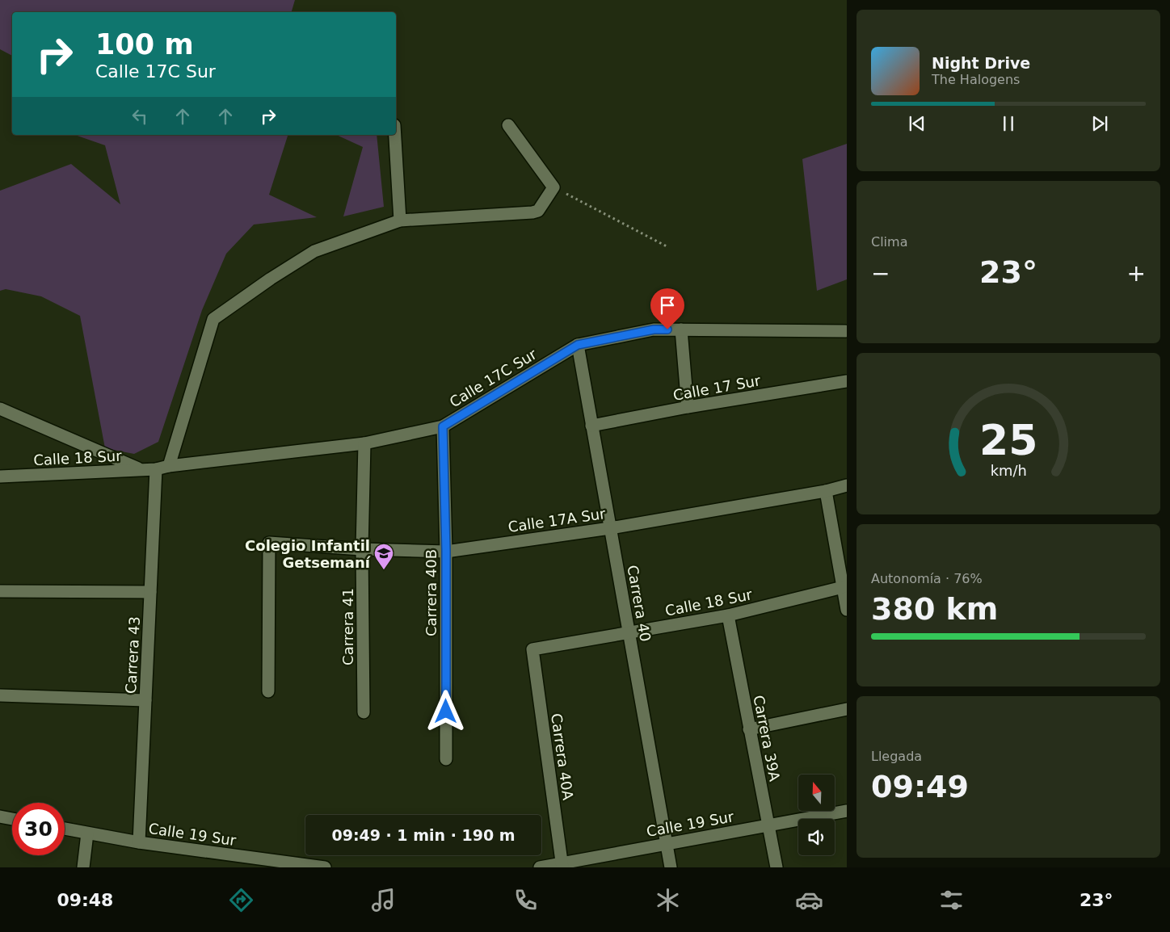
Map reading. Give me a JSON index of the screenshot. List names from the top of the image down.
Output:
{
  "streets": {
    "street": [
      "Calle 17C Sur",
      "Calle 17 Sur",
      "Calle 18 Sur",
      "Calle 17A Sur",
      "Carrera 40B",
      "Carrera 40",
      "Carrera 41",
      "Carrera 43",
      "Carrera 39A",
      "Carrera 40A",
      "Calle 19 Sur"
    ]
  },
  "crossings": [
    ["Calle 17C Sur", "Calle 18 Sur"],
    ["Calle 17C Sur", "Carrera 40B"],
    ["Calle 17C Sur", "Carrera 40"],
    ["Calle 17C Sur", "Carrera 41"],
    ["Calle 17C Sur", "Carrera 43"],
    ["Calle 17 Sur", "Carrera 40"],
    ["Calle 18 Sur", "Carrera 40"],
    ["Calle 18 Sur", "Carrera 43"],
    ["Calle 18 Sur", "Carrera 39A"],
    ["Calle 18 Sur", "Carrera 40A"],
    ["Calle 17A Sur", "Carrera 40B"],
    ["Calle 17A Sur", "Carrera 40"],
    ["Calle 17A Sur", "Carrera 41"],
    ["Carrera 40", "Calle 19 Sur"],
    ["Carrera 43", "Calle 19 Sur"],
    ["Carrera 39A", "Calle 19 Sur"],
    ["Carrera 40A", "Calle 19 Sur"]
  ],
  "places": {
    "school or university": ["Colegio Infantil Getsemaní"]
  },
  "north": "top",
  "page": {
    "turn": ["100 m", "Calle 17C Sur"],
    "song": ["Night Drive", "The Halogens"],
    "tile": [
      "Clima",
      ["Autonomía · 76%", "380 km"],
      ["Llegada", "09:49"]
    ],
    "heat": ["−", "23°", "+"],
    "limit": "30",
    "trip": "09:49 · 1 min · 190 m",
    "tabs": ["09:48", "23°"],
    "gauge": ["25", "km/h"]
  }
}
